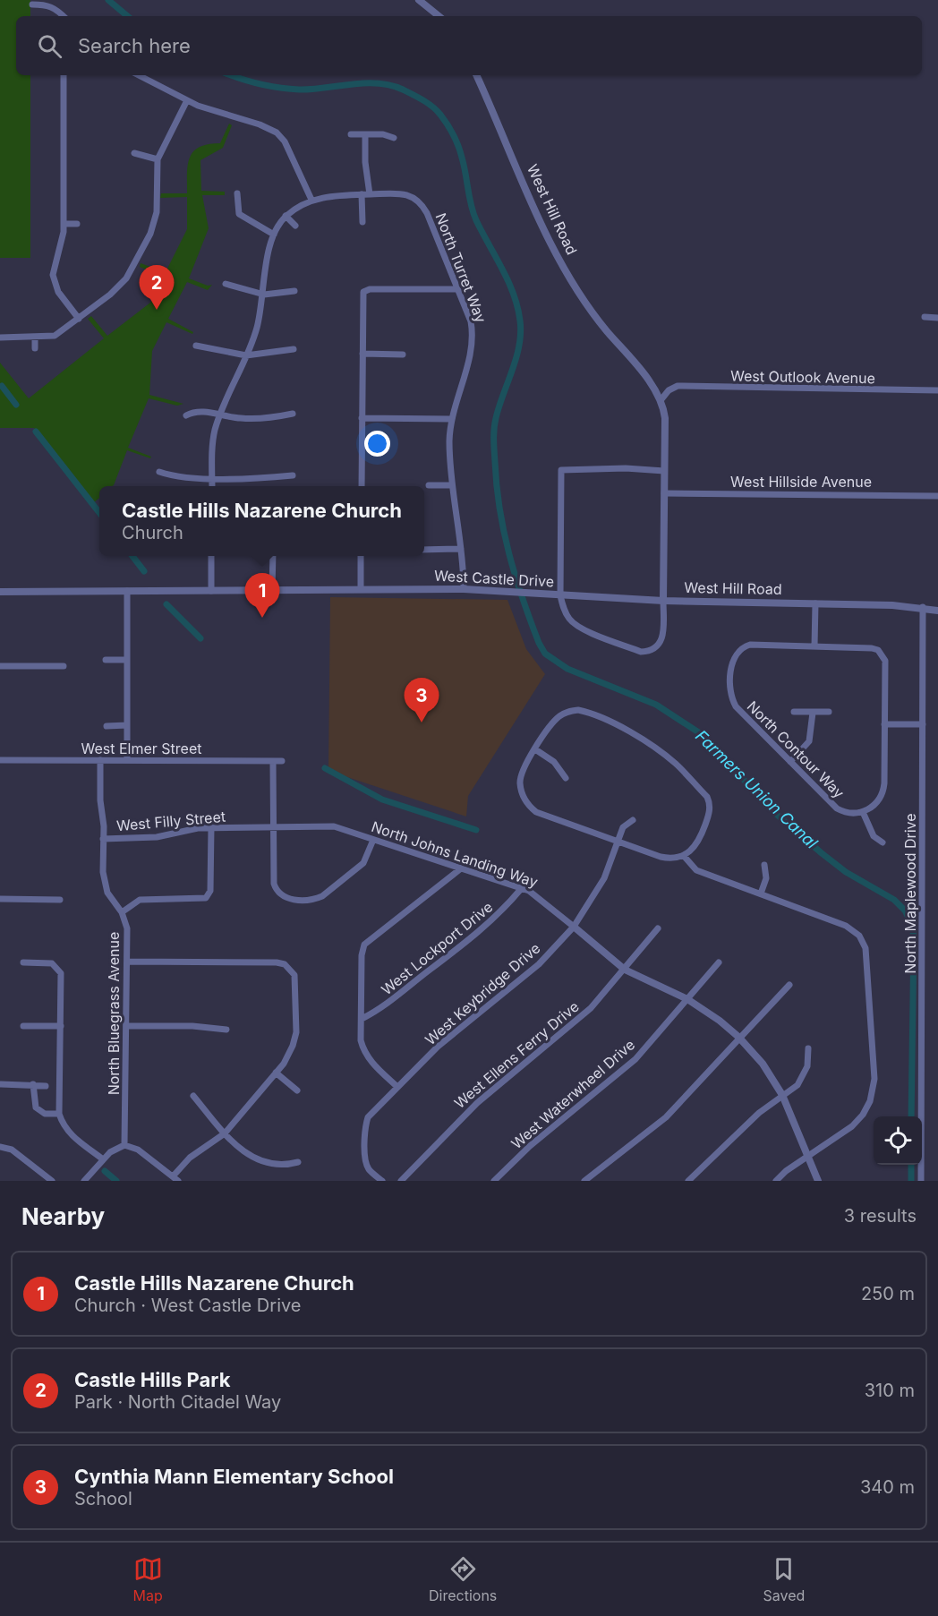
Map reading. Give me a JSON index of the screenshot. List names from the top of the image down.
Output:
{
  "streets": {
    "street": [
      "West Hill Road",
      "North Turret Way",
      "West Outlook Avenue",
      "West Hillside Avenue",
      "West Castle Drive",
      "West Elmer Street",
      "North Contour Way",
      "West Filly Street",
      "North Johns Landing Way",
      "North Maplewood Drive",
      "West Lockport Drive",
      "West Keybridge Drive",
      "North Bluegrass Avenue",
      "West Ellens Ferry Drive",
      "West Waterwheel Drive"
    ]
  },
  "crossings": [
    ["West Hill Road", "West Outlook Avenue"],
    ["West Hill Road", "West Hillside Avenue"],
    ["West Hill Road", "West Castle Drive"],
    ["West Hill Road", "North Maplewood Drive"],
    ["North Turret Way", "West Castle Drive"],
    ["West Elmer Street", "North Bluegrass Avenue"],
    ["West Filly Street", "North Johns Landing Way"],
    ["West Filly Street", "North Bluegrass Avenue"],
    ["North Johns Landing Way", "West Lockport Drive"],
    ["North Johns Landing Way", "West Keybridge Drive"],
    ["North Johns Landing Way", "West Ellens Ferry Drive"],
    ["North Johns Landing Way", "West Waterwheel Drive"]
  ],
  "water": ["Farmers Union Canal"],
  "page": {
    "search": "Search here",
    "pins": ["2", "1", "3"],
    "popup": ["Castle Hills Nazarene Church", "Church"],
    "heading": ["Nearby", "3 results"],
    "list": [
      {
        "mark": "1",
        "name": "Castle Hills Nazarene Church",
        "note": "Church · West Castle Drive",
        "value": "250 m"
      },
      {
        "mark": "2",
        "name": "Castle Hills Park",
        "note": "Park · North Citadel Way",
        "value": "310 m"
      },
      {
        "mark": "3",
        "name": "Cynthia Mann Elementary School",
        "note": "School",
        "value": "340 m"
      }
    ],
    "nav": ["Map", "Directions", "Saved"]
  }
}
